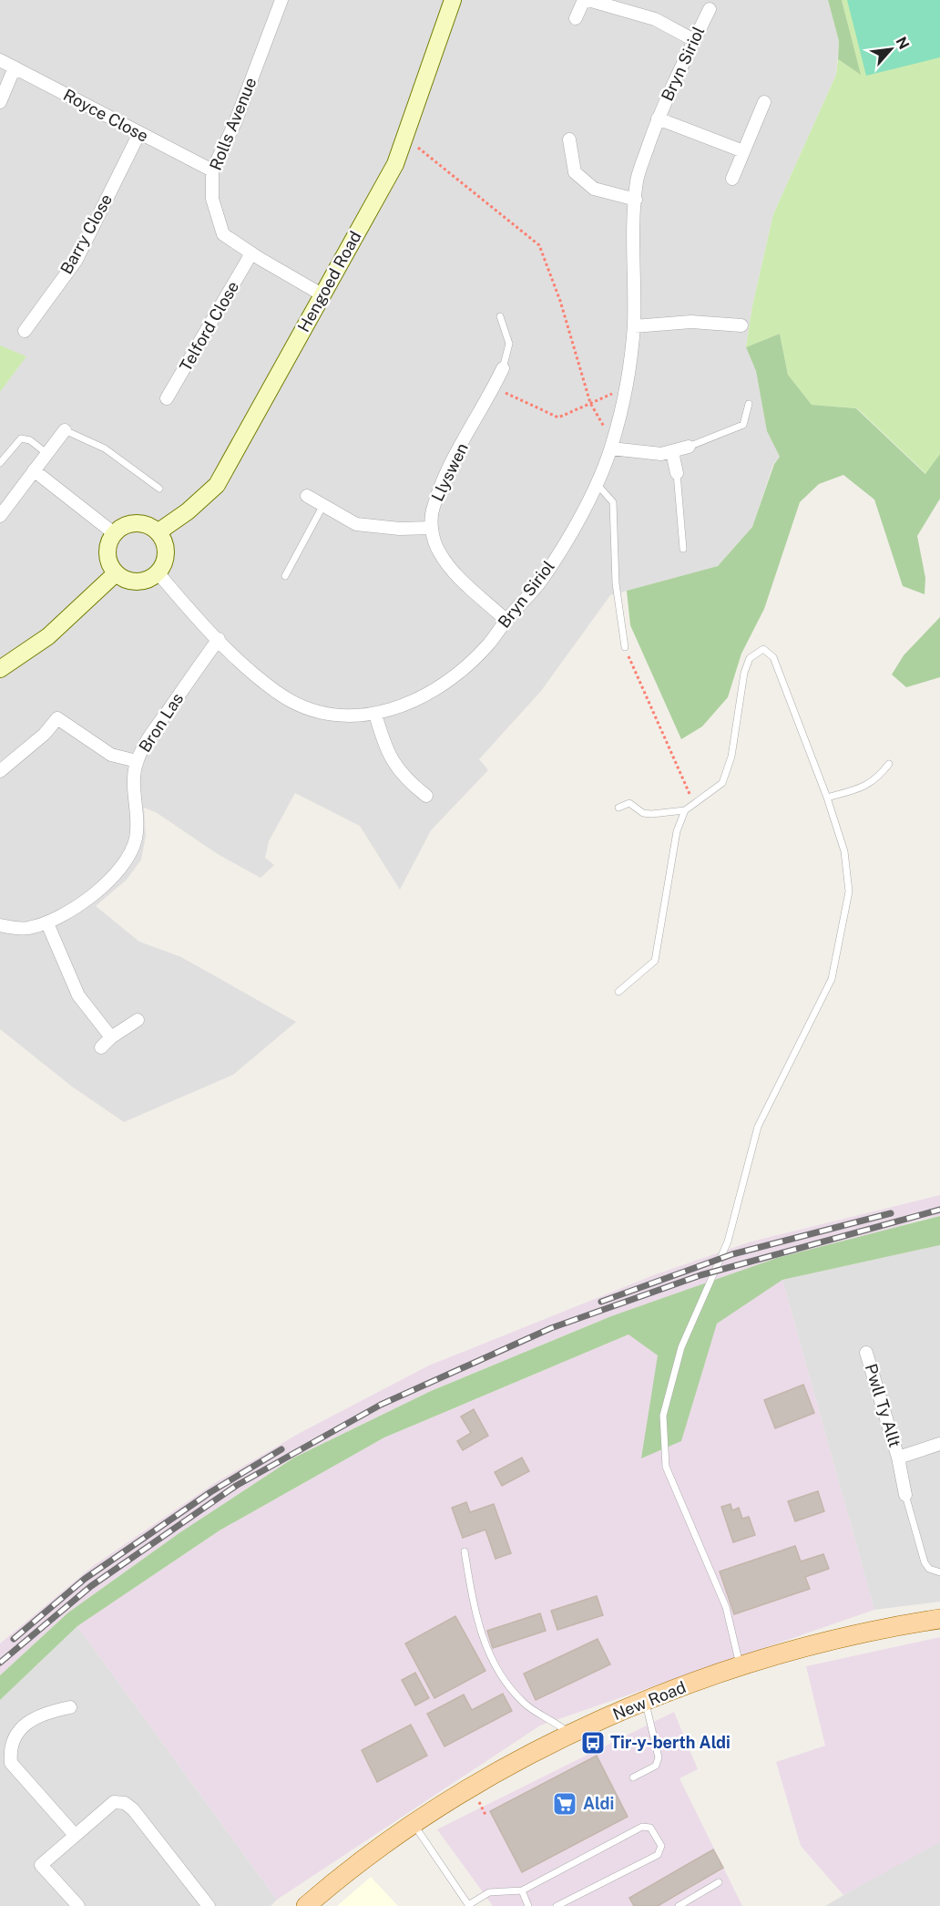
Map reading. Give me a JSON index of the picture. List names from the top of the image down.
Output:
{
  "streets": {
    "main road": ["New Road"],
    "street": [
      "Bryn Siriol",
      "Royce Close",
      "Rolls Avenue",
      "Barry Close",
      "Hengoed Road",
      "Telford Close",
      "Llyswen",
      "Bron Las",
      "Pwll Ty Allt"
    ]
  },
  "crossings": [
    ["Bryn Siriol", "Hengoed Road"],
    ["Bryn Siriol", "Llyswen"],
    ["Bryn Siriol", "Bron Las"],
    ["Royce Close", "Rolls Avenue"],
    ["Royce Close", "Barry Close"],
    ["Rolls Avenue", "Hengoed Road"],
    ["Rolls Avenue", "Telford Close"]
  ],
  "places": {
    "bus stop": ["Tir-y-berth Aldi"],
    "supermarket": ["Aldi"]
  },
  "north": "top right"
}
